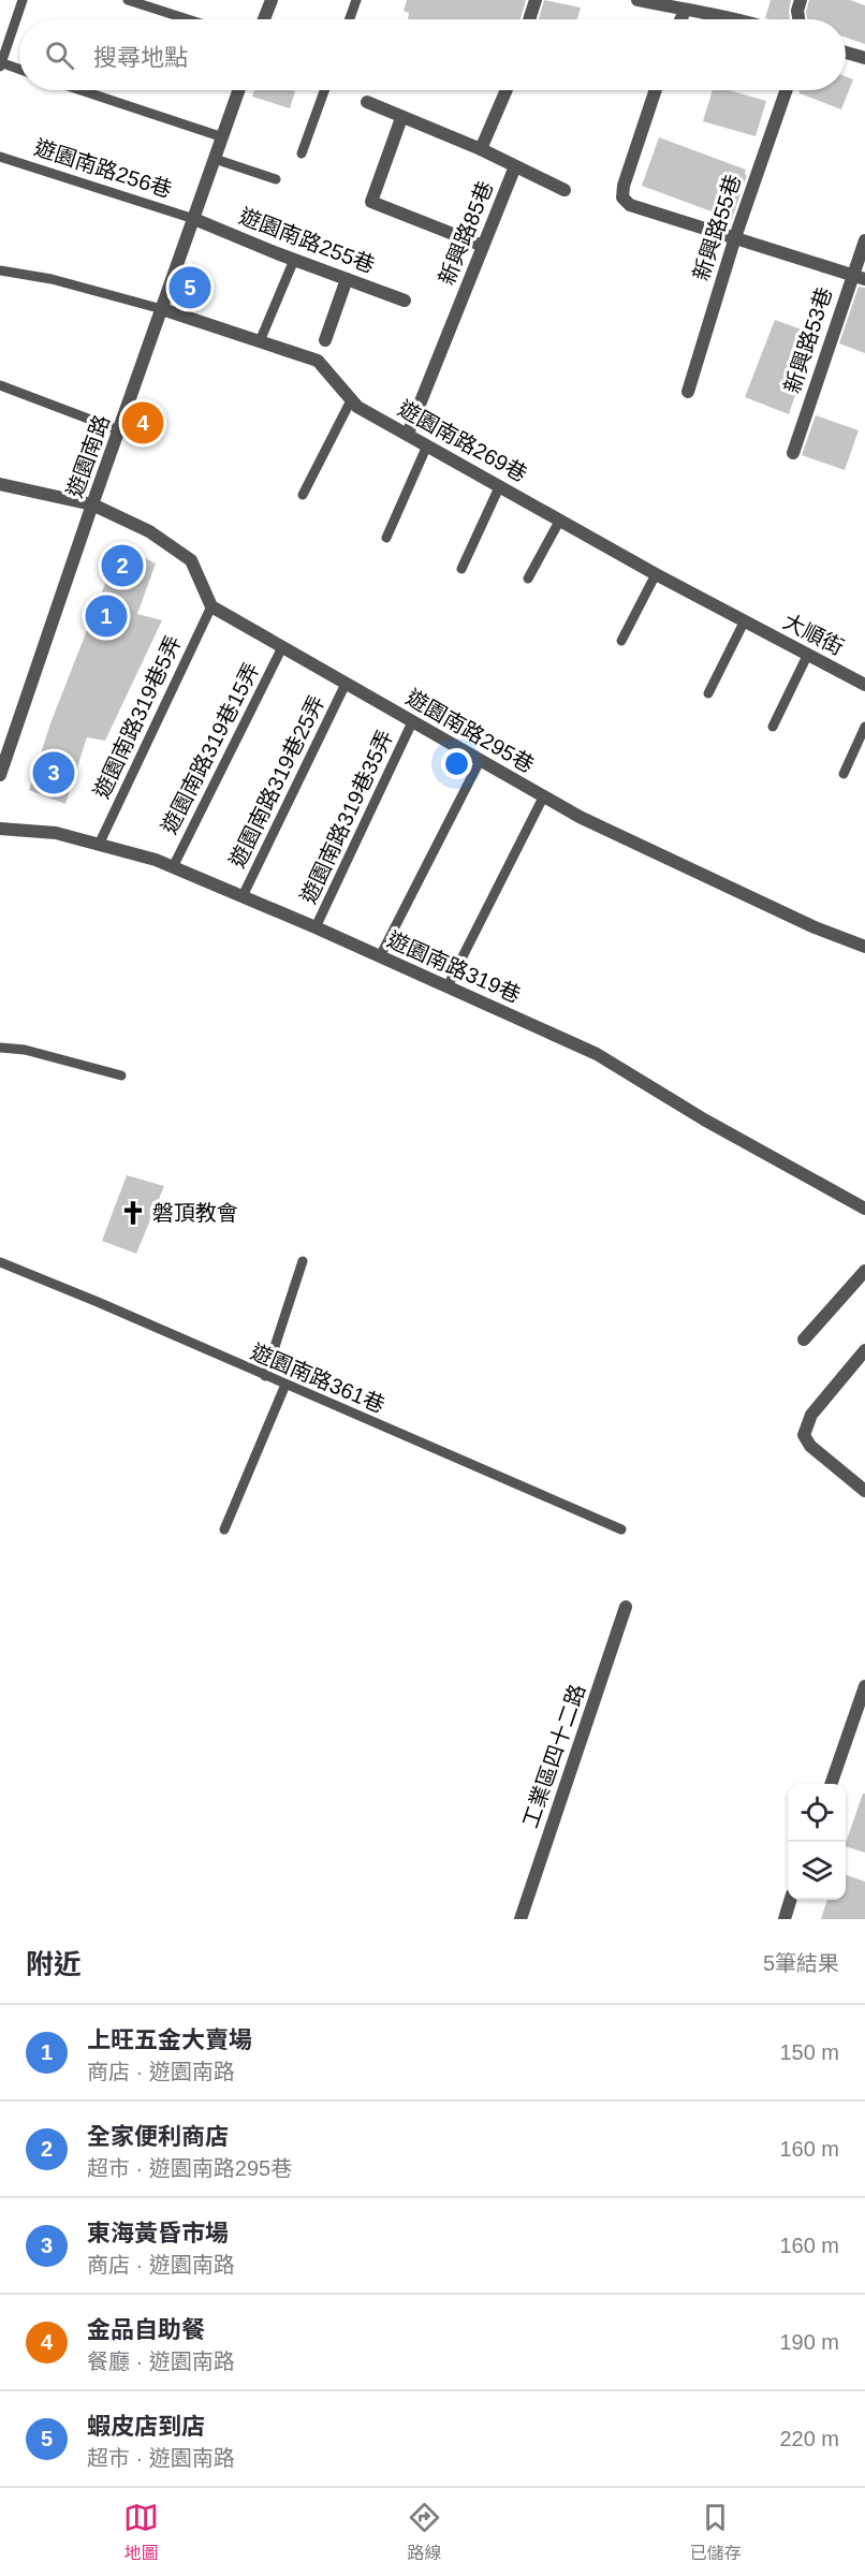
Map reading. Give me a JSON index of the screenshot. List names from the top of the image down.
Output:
{
  "streets": {
    "street": [
      "新興路55巷",
      "新興路85巷",
      "遊園南路255巷",
      "新興路53巷",
      "遊園南路269巷",
      "遊園南路",
      "大順街",
      "遊園南路295巷",
      "遊園南路319巷",
      "工業區四十二路"
    ],
    "lane": [
      "遊園南路256巷",
      "遊園南路319巷5弄",
      "遊園南路319巷15弄",
      "遊園南路319巷25弄",
      "遊園南路319巷35弄",
      "遊園南路361巷"
    ]
  },
  "crossings": [
    ["遊園南路256巷", "遊園南路255巷"],
    ["遊園南路256巷", "遊園南路"],
    ["新興路85巷", "遊園南路269巷"],
    ["遊園南路255巷", "遊園南路"],
    ["遊園南路269巷", "遊園南路"],
    ["遊園南路269巷", "大順街"],
    ["遊園南路319巷5弄", "遊園南路295巷"],
    ["遊園南路319巷5弄", "遊園南路319巷"],
    ["遊園南路295巷", "遊園南路319巷15弄"],
    ["遊園南路295巷", "遊園南路319巷25弄"],
    ["遊園南路295巷", "遊園南路319巷35弄"],
    ["遊園南路319巷15弄", "遊園南路319巷"],
    ["遊園南路319巷25弄", "遊園南路319巷"],
    ["遊園南路319巷35弄", "遊園南路319巷"]
  ],
  "places": {
    "church": ["磐頂教會"]
  },
  "page": {
    "search": "搜尋地點",
    "pins": [
      "5",
      "4",
      "2",
      "1",
      "3"
    ],
    "heading": ["附近", "5筆結果"],
    "list": [
      {
        "mark": "1",
        "name": "上旺五金大賣場",
        "note": "商店 · 遊園南路",
        "value": "150 m"
      },
      {
        "mark": "2",
        "name": "全家便利商店",
        "note": "超市 · 遊園南路295巷",
        "value": "160 m"
      },
      {
        "mark": "3",
        "name": "東海黃昏市場",
        "note": "商店 · 遊園南路",
        "value": "160 m"
      },
      {
        "mark": "4",
        "name": "金品自助餐",
        "note": "餐廳 · 遊園南路",
        "value": "190 m"
      },
      {
        "mark": "5",
        "name": "蝦皮店到店",
        "note": "超市 · 遊園南路",
        "value": "220 m"
      }
    ],
    "nav": ["地圖", "路線", "已儲存"]
  }
}
